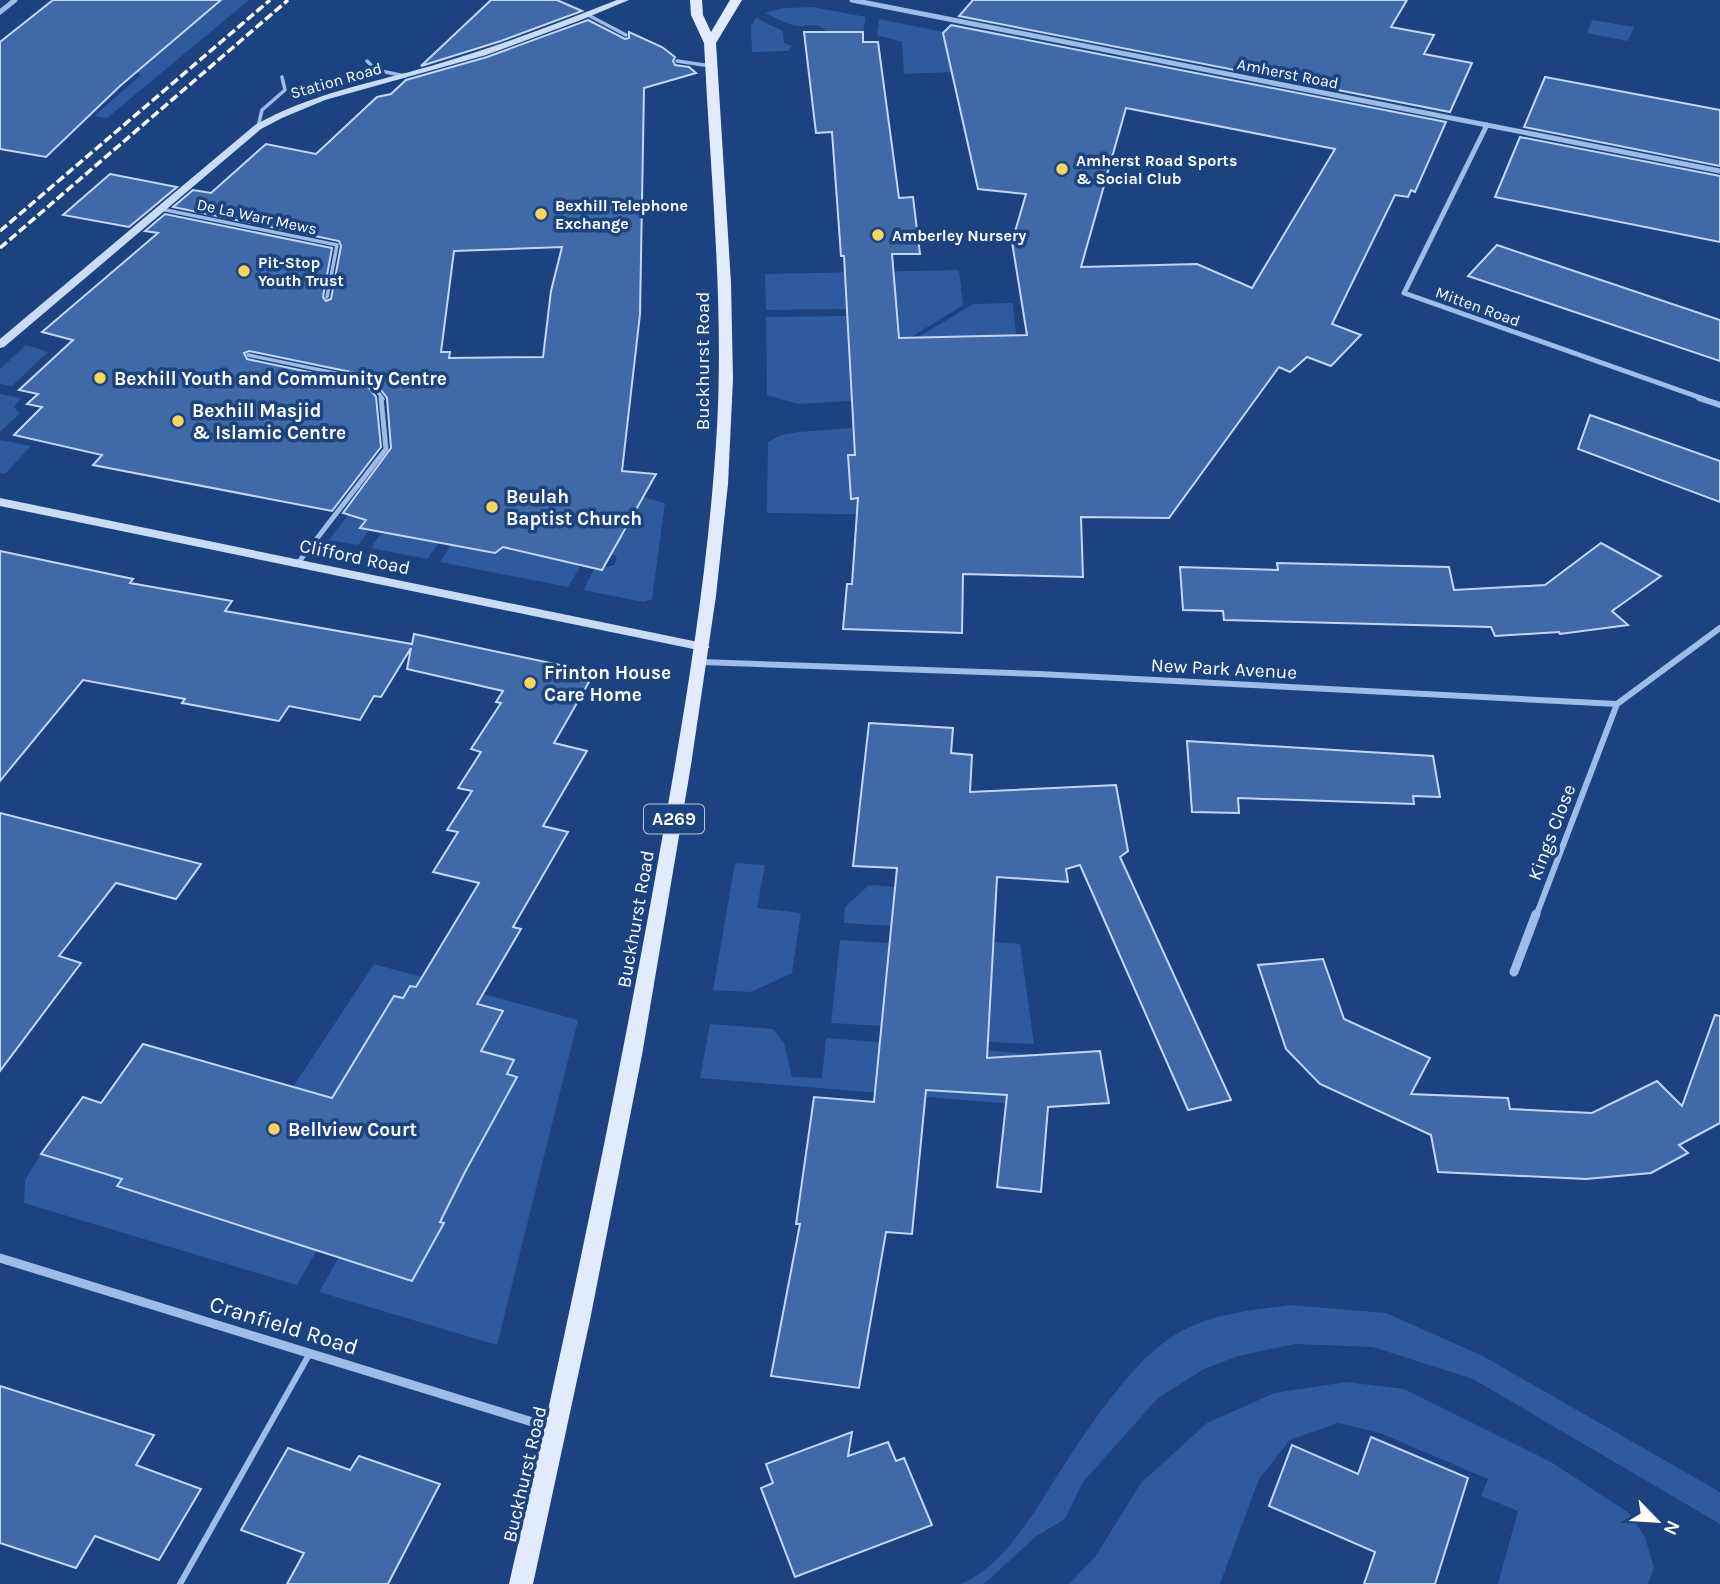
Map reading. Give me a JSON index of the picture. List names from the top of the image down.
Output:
{
  "streets": {
    "main road": ["Buckhurst Road", "A269"],
    "street": [
      "Amherst Road",
      "Station Road",
      "Mitten Road",
      "Clifford Road",
      "New Park Avenue",
      "Kings Close",
      "Cranfield Road"
    ],
    "lane": ["De La Warr Mews"]
  },
  "crossings": [
    ["Amherst Road", "Mitten Road"],
    ["Station Road", "De La Warr Mews"],
    ["Buckhurst Road", "Clifford Road"],
    ["Buckhurst Road", "New Park Avenue"],
    ["Buckhurst Road", "Cranfield Road"],
    ["Clifford Road", "New Park Avenue"],
    ["New Park Avenue", "Kings Close"]
  ],
  "places": [
    "Amherst Road Sports & Social Club",
    "Bexhill Telephone Exchange",
    "Amberley Nursery",
    "Pit-Stop Youth Trust",
    "Bexhill Youth and Community Centre",
    "Bexhill Masjid & Islamic Centre",
    "Beulah Baptist Church",
    "Frinton House Care Home",
    "Bellview Court"
  ],
  "north": "bottom right"
}
